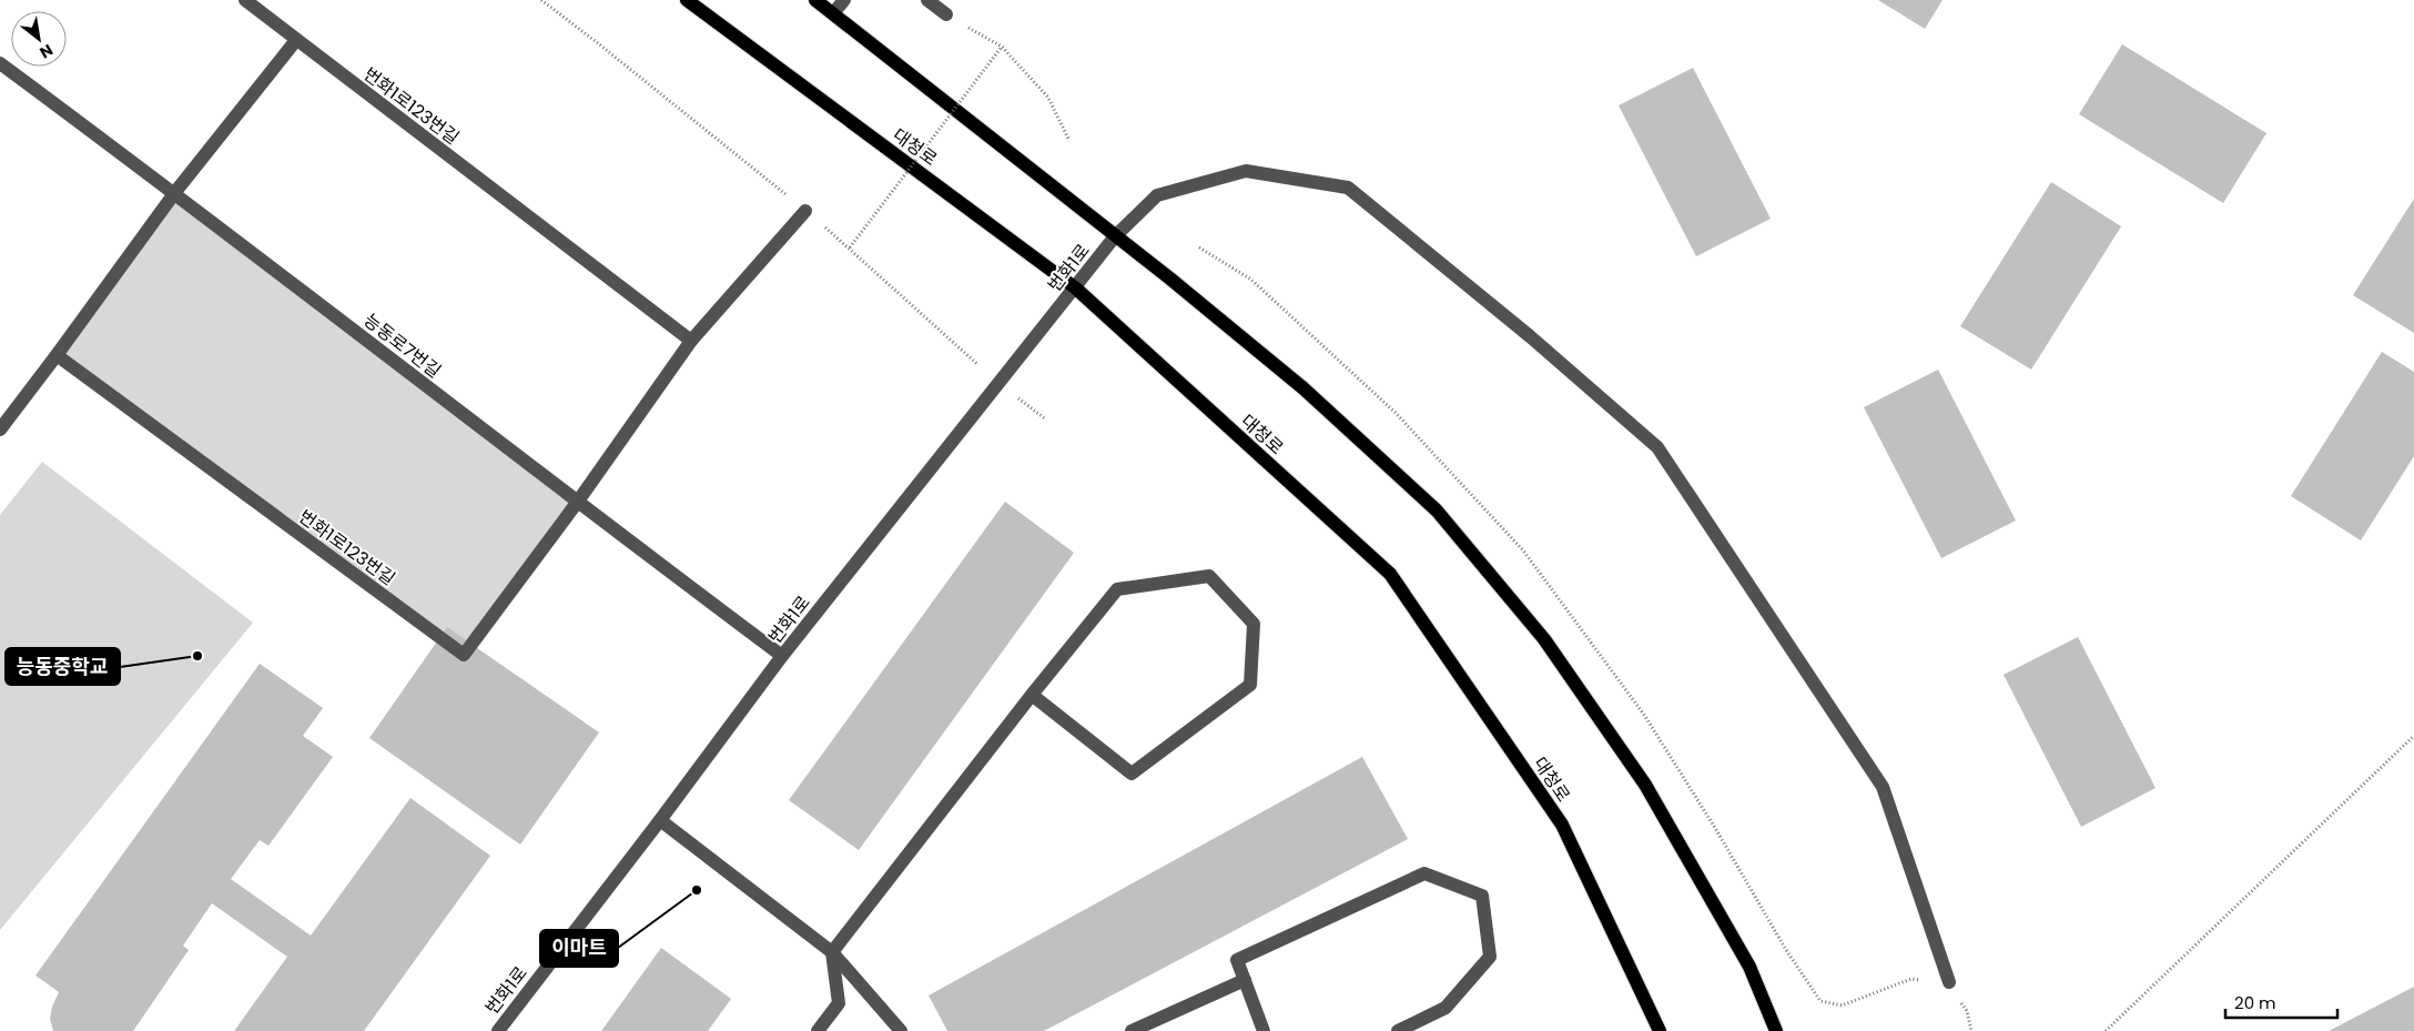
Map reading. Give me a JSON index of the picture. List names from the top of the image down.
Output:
{
  "streets": {
    "main road": ["대청로"],
    "street": ["번화1로123번길", "번화1로", "능동로7번길"]
  },
  "crossings": [
    ["번화1로123번길", "능동로7번길"],
    ["대청로", "번화1로"],
    ["번화1로", "능동로7번길"]
  ],
  "places": ["능동중학교", "이마트"],
  "scale_bar": "20 m",
  "north": "bottom right"
}
